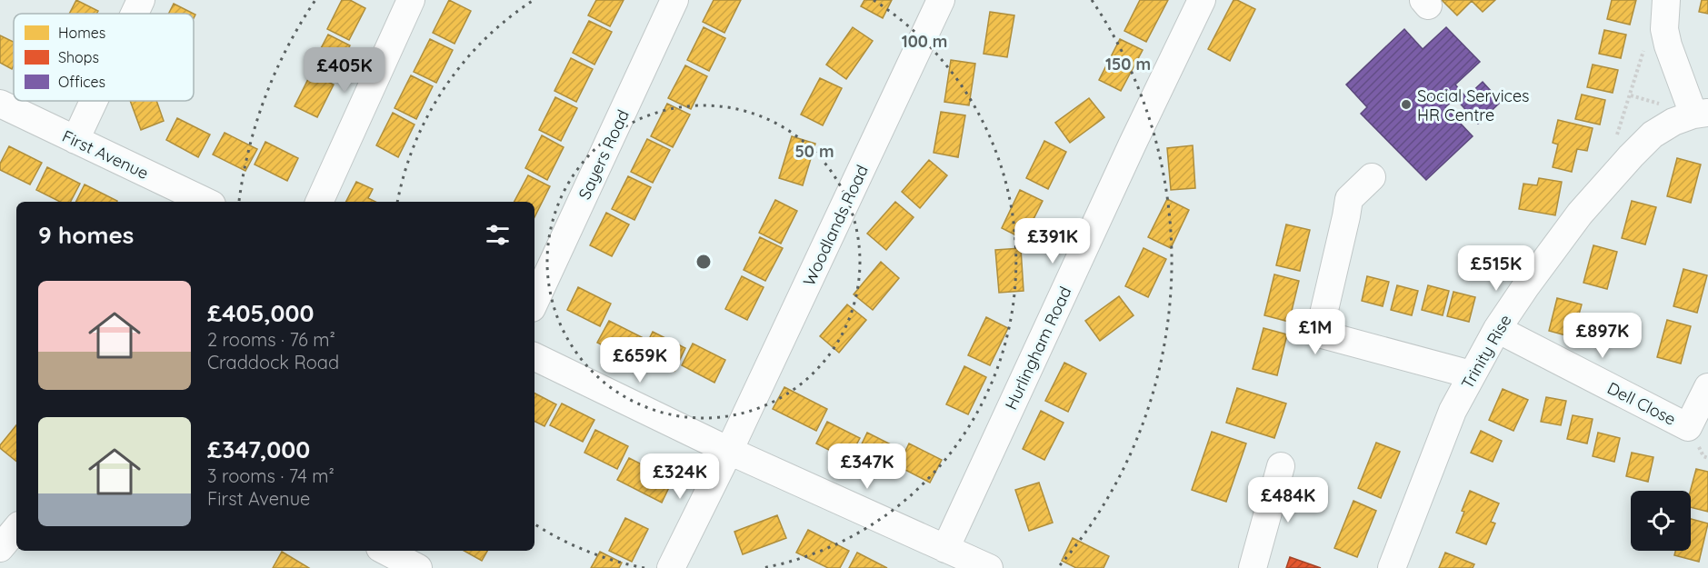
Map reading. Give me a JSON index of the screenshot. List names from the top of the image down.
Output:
{
  "streets": {
    "street": [
      "First Avenue",
      "Sayers Road",
      "Woodlands Road",
      "Hurlingham Road",
      "Trinity Rise",
      "Dell Close"
    ]
  },
  "crossings": [
    ["Trinity Rise", "Dell Close"]
  ],
  "places": ["Social Services HR Centre"],
  "legend": ["Homes", "Shops", "Offices"],
  "page": {
    "price": [
      "£405K",
      "£391K",
      "£515K",
      "£1M",
      "£897K",
      "£659K",
      "£347K",
      "£324K",
      "£484K"
    ],
    "heading": "9 homes",
    "list": [
      {
        "name": "£405,000",
        "note": "2 rooms · 76 m² · Craddock Road"
      },
      {
        "name": "£347,000",
        "note": "3 rooms · 74 m² · First Avenue"
      }
    ]
  },
  "rings": ["100 m", "150 m", "50 m"]
}
